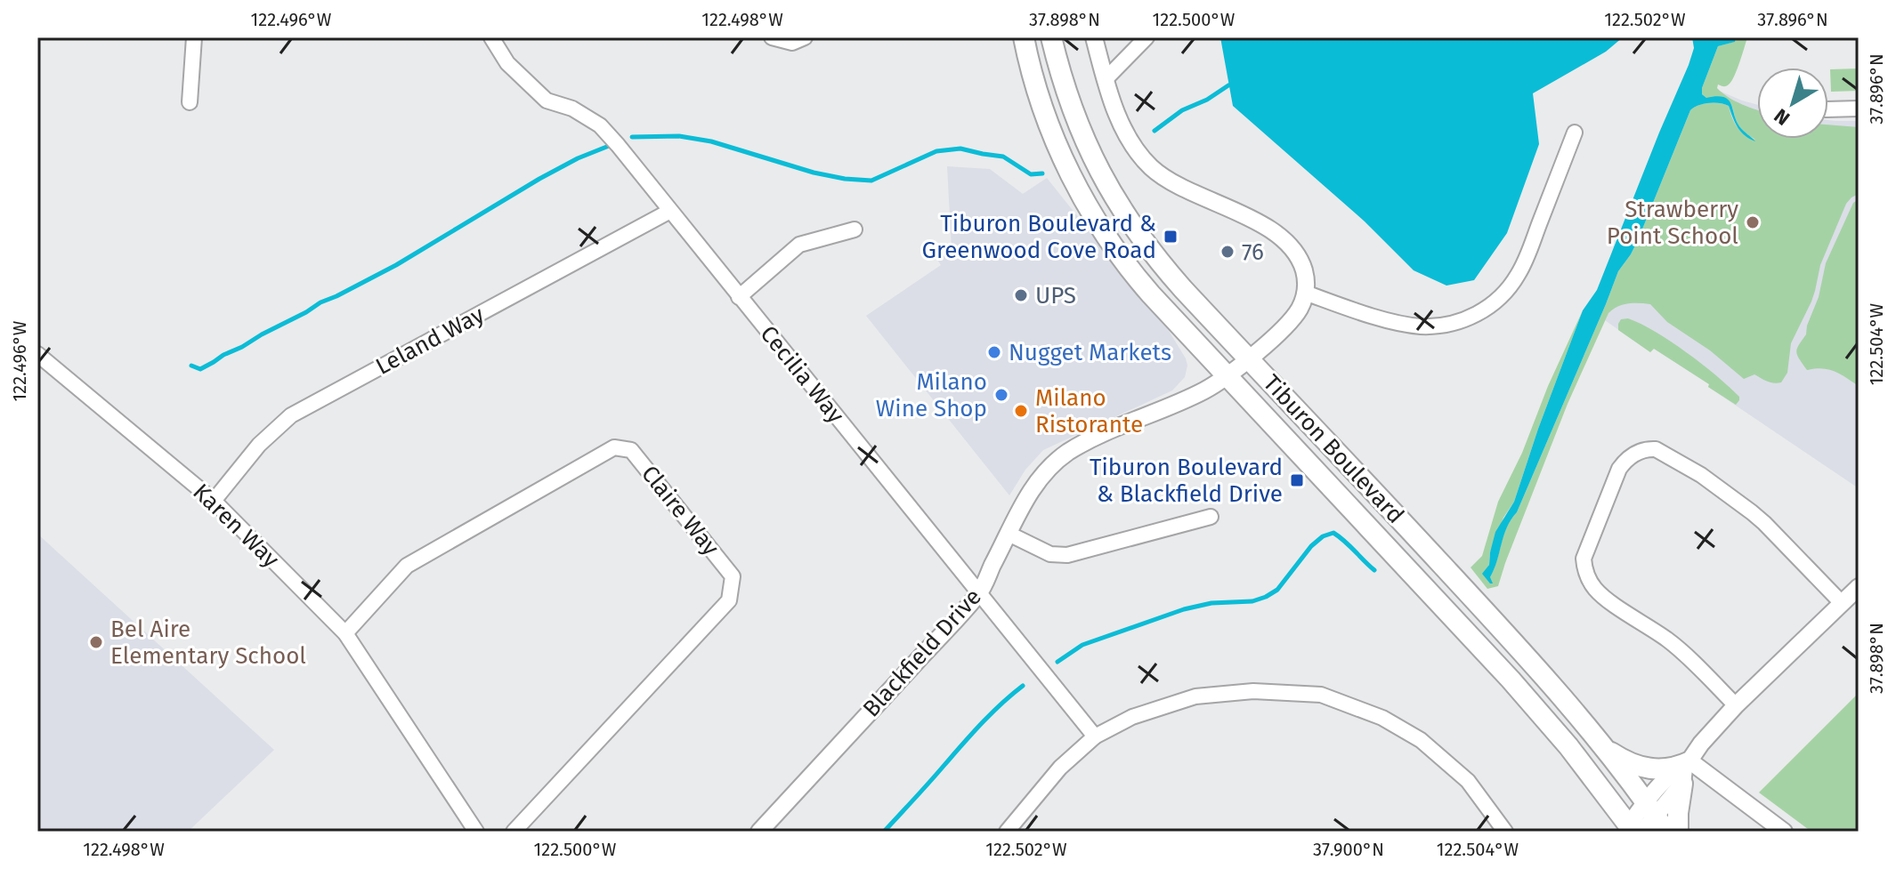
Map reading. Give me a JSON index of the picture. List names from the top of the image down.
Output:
{
  "streets": {
    "main road": ["Tiburon Boulevard"],
    "street": [
      "Leland Way",
      "Cecilia Way",
      "Claire Way",
      "Karen Way",
      "Blackfield Drive"
    ]
  },
  "crossings": [
    ["Leland Way", "Cecilia Way"],
    ["Leland Way", "Karen Way"],
    ["Cecilia Way", "Blackfield Drive"],
    ["Tiburon Boulevard", "Blackfield Drive"],
    ["Claire Way", "Karen Way"]
  ],
  "places": {
    "other": [
      "Strawberry Point School",
      "76",
      "UPS",
      "Nugget Markets",
      "Milano Wine Shop",
      "Milano Ristorante",
      "Bel Aire Elementary School"
    ],
    "transit": ["Tiburon Boulevard & Greenwood Cove Road", "Tiburon Boulevard & Blackfield Drive"]
  },
  "north": "bottom left",
  "coordinates": [
    "122.496°W",
    "122.498°W",
    "37.898°N",
    "122.500°W",
    "122.502°W",
    "37.896°N",
    "122.504°W",
    "37.900°N"
  ]
}
